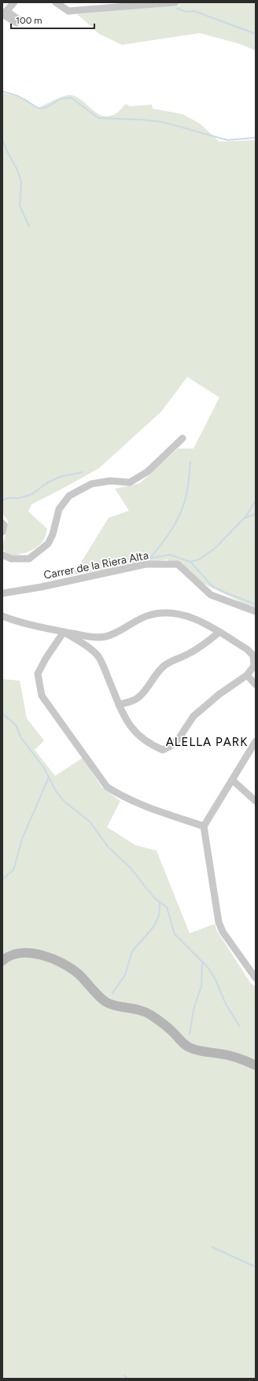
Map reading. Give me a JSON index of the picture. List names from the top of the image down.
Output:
{
  "streets": {
    "street": ["Carrer de la Riera Alta"]
  },
  "districts": ["ALELLA PARK"],
  "scale_bar": "100 m"
}
